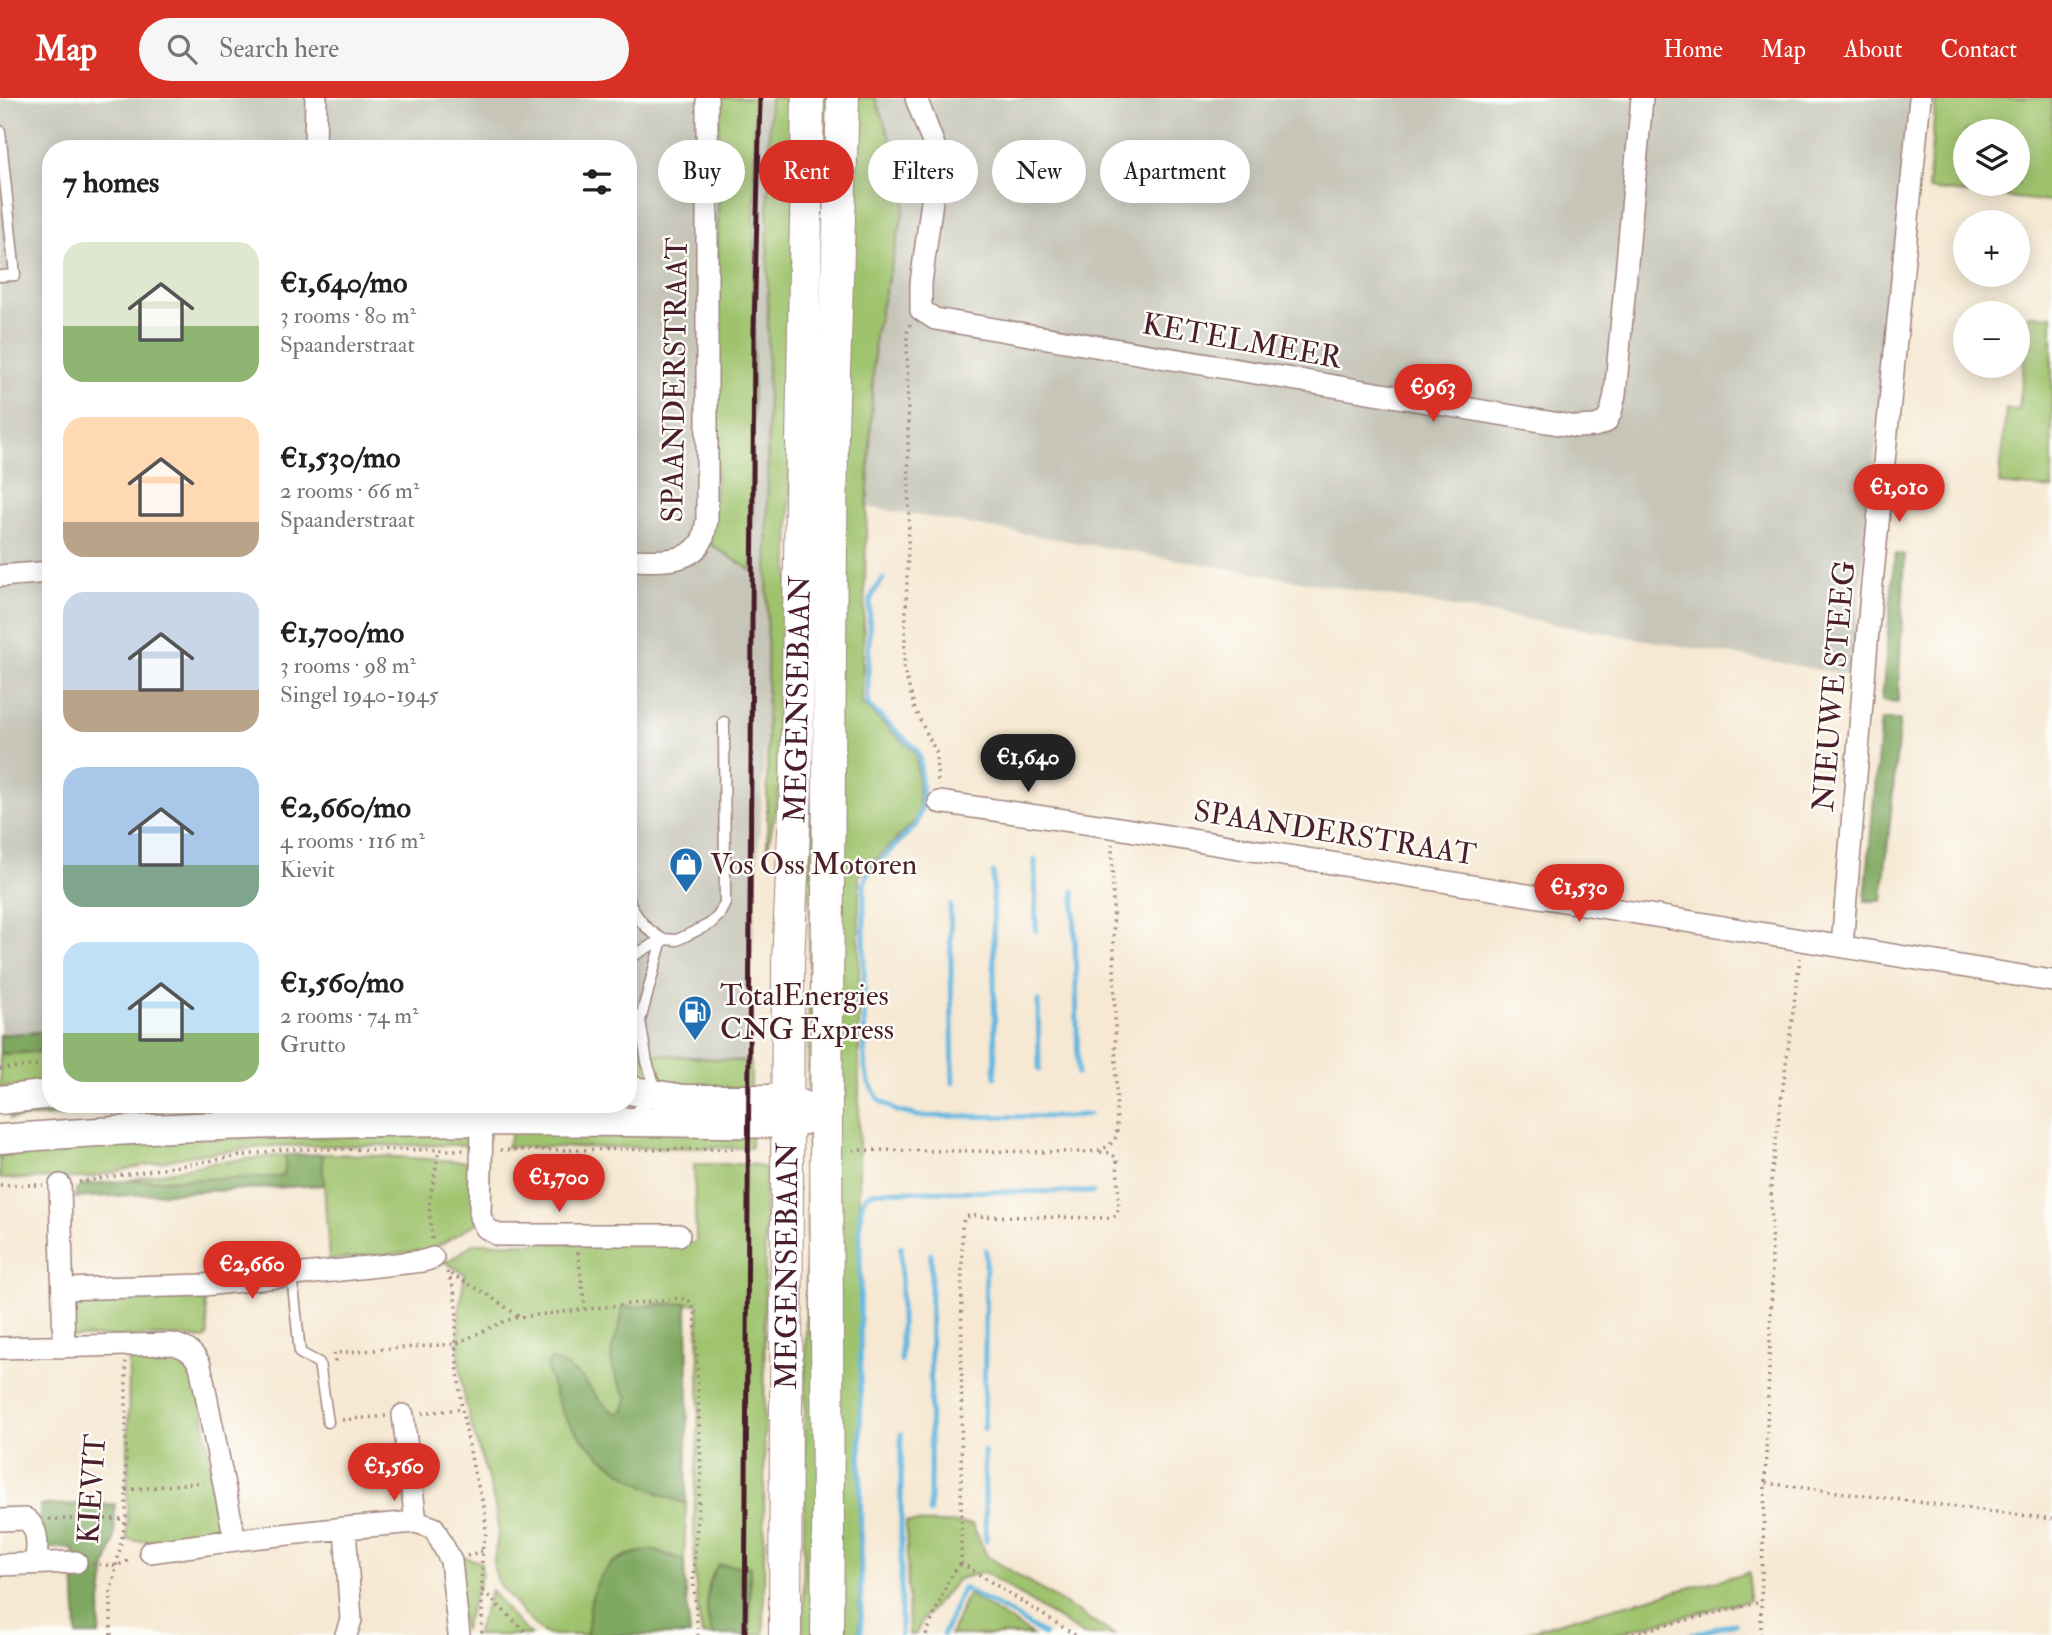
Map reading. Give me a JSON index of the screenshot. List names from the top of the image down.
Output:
{
  "streets": {
    "main road": ["MEGENSEBAAN"],
    "street": [
      "KETELMEER",
      "SPAANDERSTRAAT",
      "NIEUWE STEEG",
      "KIEVIT"
    ]
  },
  "crossings": [
    ["SPAANDERSTRAAT", "NIEUWE STEEG"]
  ],
  "places": {
    "shop": ["Vos Oss Motoren"],
    "fuel station": ["TotalEnergies CNG Express"]
  },
  "page": {
    "header": "Map",
    "search": "Search here",
    "nav": [
      "Home",
      "Map",
      "About",
      "Contact"
    ],
    "map_buttons": ["+", "−"],
    "chip": [
      "Buy",
      "Rent",
      "Filters",
      "New",
      "Apartment"
    ],
    "heading": "7 homes",
    "list": [
      {
        "name": "€1,640/mo",
        "note": "3 rooms · 80 m² · Spaanderstraat"
      },
      {
        "name": "€1,530/mo",
        "note": "2 rooms · 66 m² · Spaanderstraat"
      },
      {
        "name": "€1,700/mo",
        "note": "3 rooms · 98 m² · Singel 1940-1945"
      },
      {
        "name": "€2,660/mo",
        "note": "4 rooms · 116 m² · Kievit"
      },
      {
        "name": "€1,560/mo",
        "note": "2 rooms · 74 m² · Grutto"
      }
    ],
    "price": [
      "€963",
      "€1,010",
      "€1,640",
      "€1,530",
      "€1,700",
      "€2,660",
      "€1,560"
    ]
  }
}
